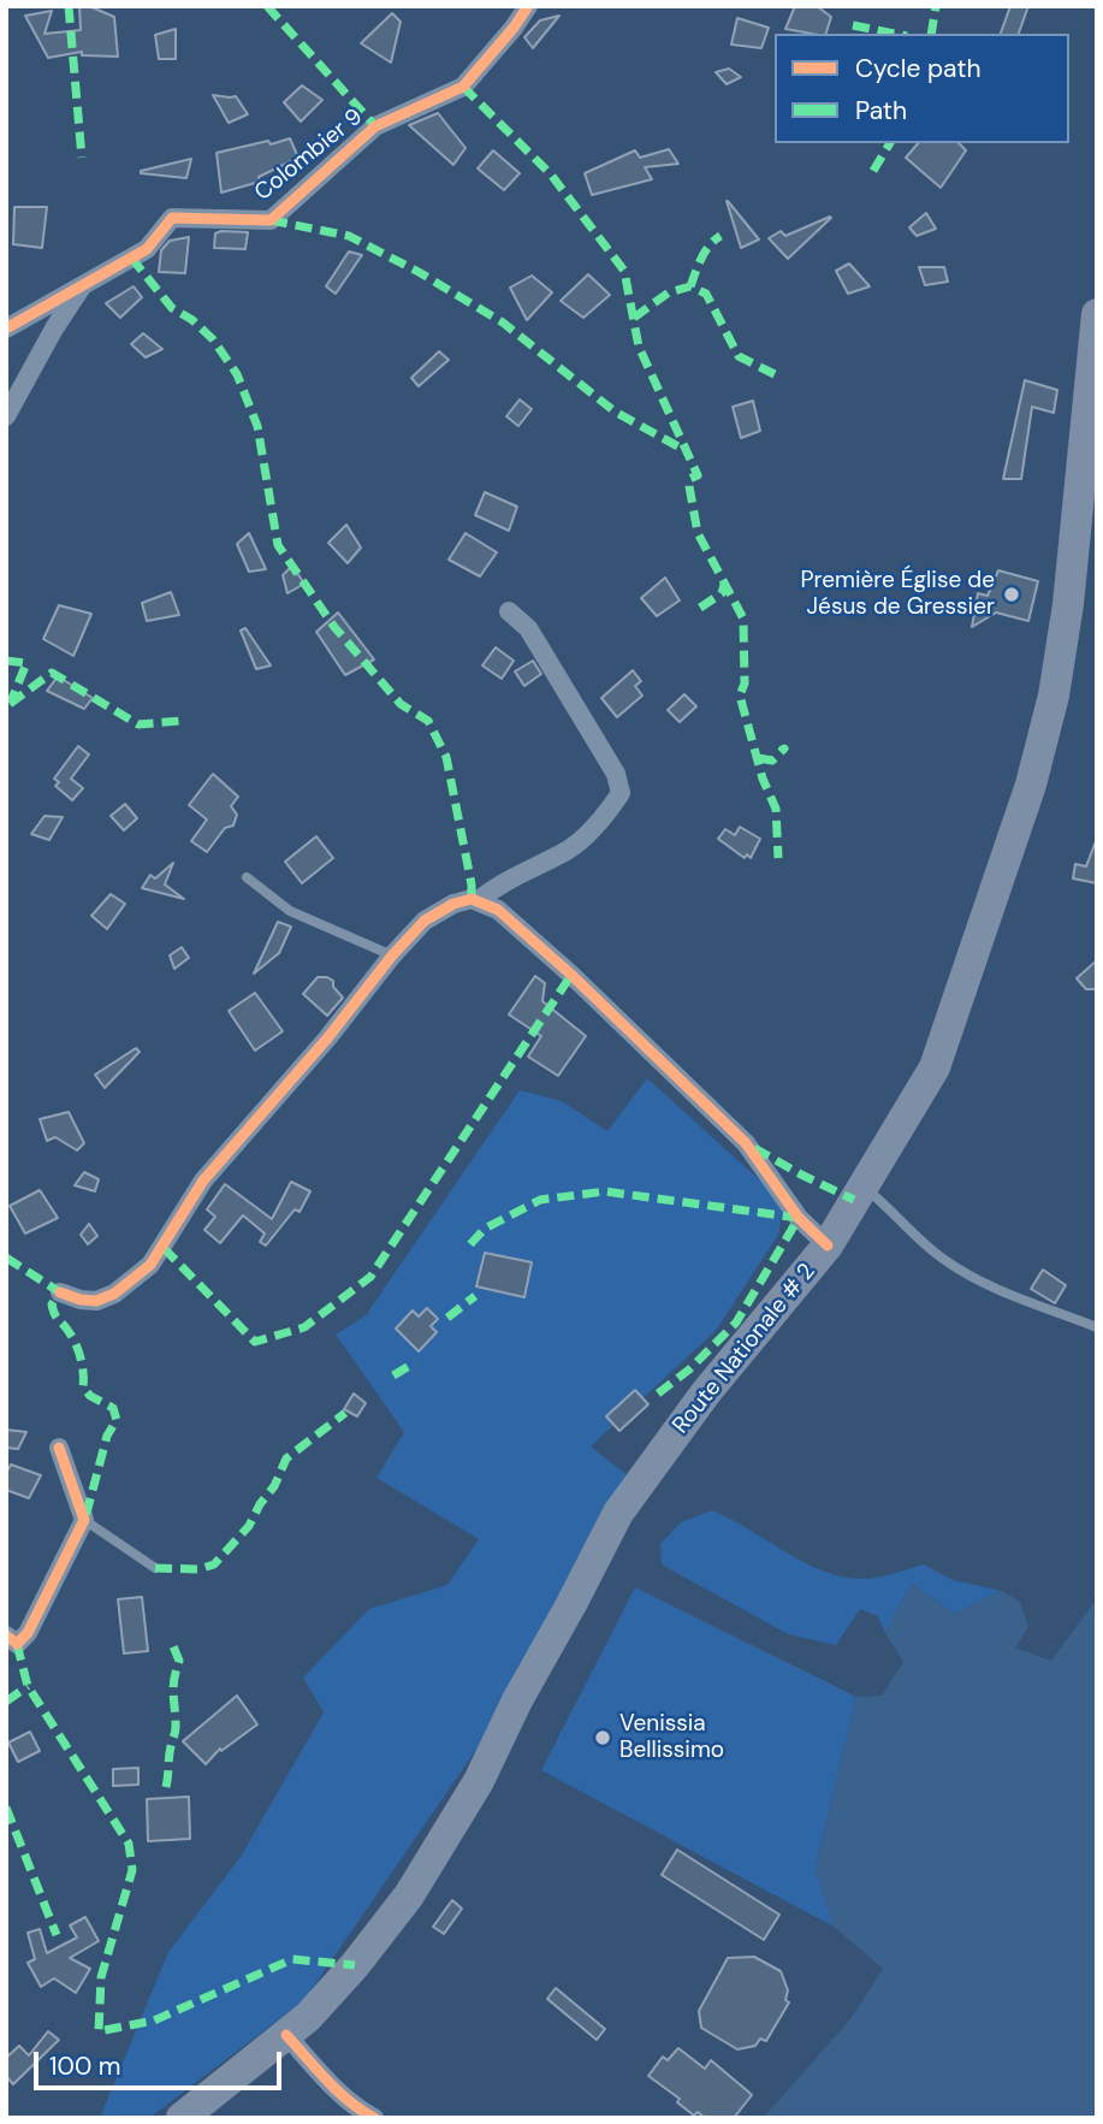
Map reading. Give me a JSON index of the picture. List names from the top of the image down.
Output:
{
  "streets": {
    "main road": ["Route Nationale # 2"],
    "street": ["Colombier 9"]
  },
  "places": ["Première Église de Jésus de Gressier", "Venissia Bellissimo"],
  "legend": ["Cycle path", "Path"],
  "scale_bar": "100 m"
}
